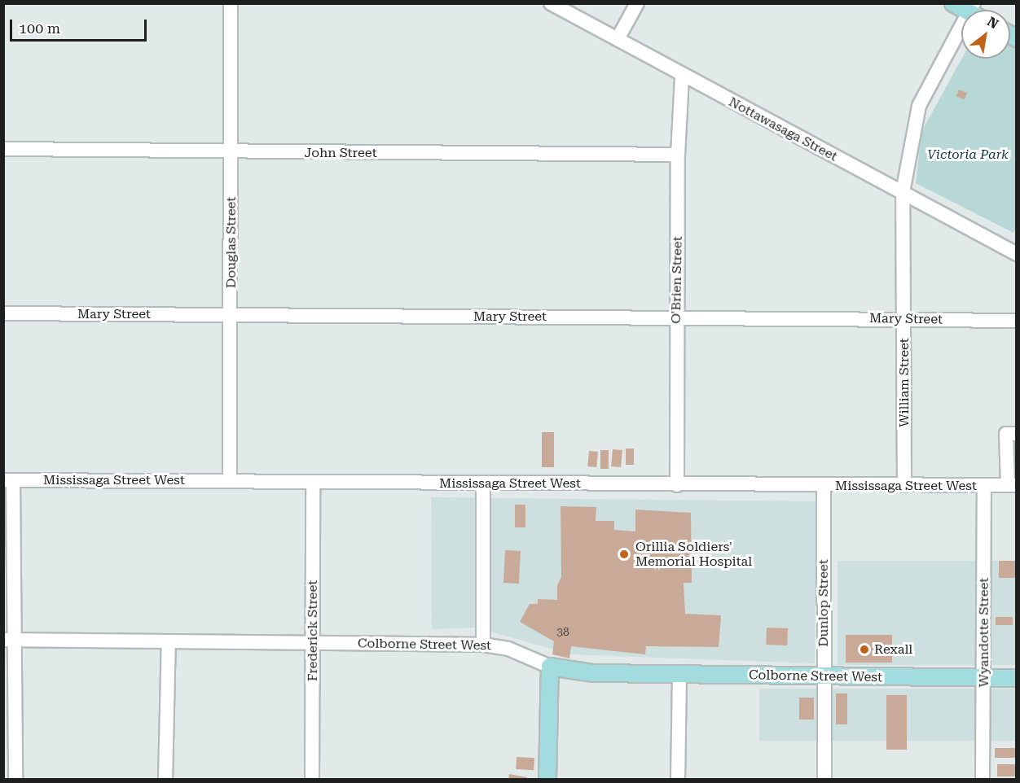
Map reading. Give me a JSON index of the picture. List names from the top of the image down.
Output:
{
  "streets": {
    "main road": ["Colborne Street West"],
    "street": [
      "Nottawasaga Street",
      "John Street",
      "Douglas Street",
      "O'Brien Street",
      "Mary Street",
      "William Street",
      "Mississaga Street West",
      "Dunlop Street",
      "Frederick Street",
      "Wyandotte Street"
    ]
  },
  "crossings": [
    ["Nottawasaga Street", "O'Brien Street"],
    ["Nottawasaga Street", "William Street"],
    ["John Street", "Douglas Street"],
    ["John Street", "O'Brien Street"],
    ["Douglas Street", "Mary Street"],
    ["Douglas Street", "Mississaga Street West"],
    ["O'Brien Street", "Mary Street"],
    ["O'Brien Street", "Mississaga Street West"],
    ["Mary Street", "William Street"],
    ["William Street", "Mississaga Street West"],
    ["Mississaga Street West", "Dunlop Street"],
    ["Mississaga Street West", "Frederick Street"],
    ["Mississaga Street West", "Wyandotte Street"],
    ["Dunlop Street", "Colborne Street West"],
    ["Frederick Street", "Colborne Street West"],
    ["Wyandotte Street", "Colborne Street West"]
  ],
  "parks": ["Victoria Park"],
  "places": ["Orillia Soldiers' Memorial Hospital", "Rexall"],
  "house_numbers": ["38"],
  "scale_bar": "100 m",
  "north": "top right"
}
